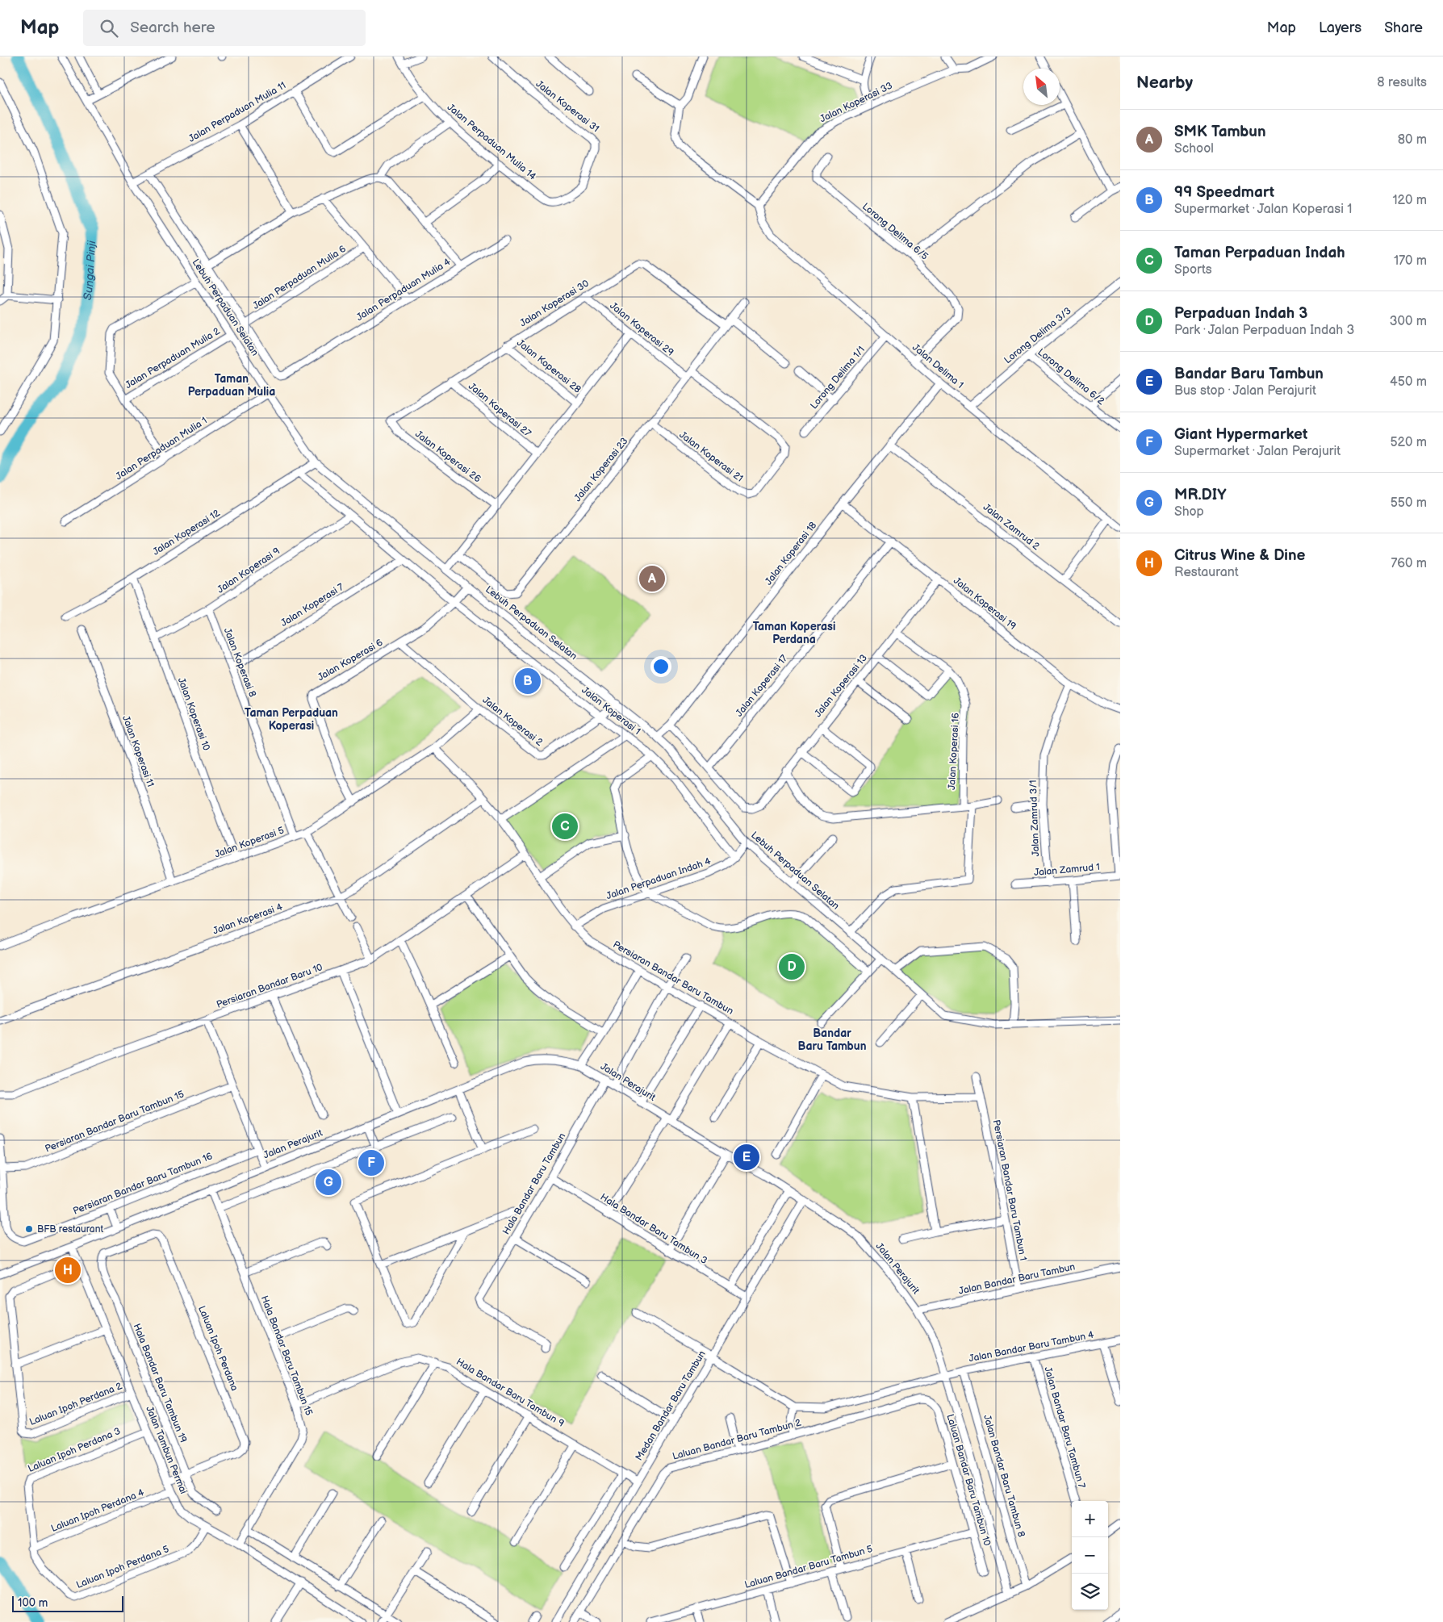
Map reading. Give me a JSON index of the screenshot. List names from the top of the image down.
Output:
{
  "streets": {
    "street": [
      "Jalan Koperasi 33",
      "Jalan Koperasi 31",
      "Jalan Perpaduan Mulia 11",
      "Jalan Perpaduan Mulia 14",
      "Lorong Delima 6/5",
      "Jalan Perpaduan Mulia 6",
      "Jalan Perpaduan Mulia 4",
      "Jalan Koperasi 30",
      "Lebuh Perpaduan Selatan",
      "Jalan Koperasi 29",
      "Lorong Delima 3/3",
      "Jalan Perpaduan Mulia 2",
      "Jalan Koperasi 28",
      "Jalan Delima 1",
      "Lorong Delima 6/2",
      "Lorong Delima 1/1",
      "Jalan Koperasi 27",
      "Jalan Perpaduan Mulia 1",
      "Jalan Koperasi 26",
      "Jalan Koperasi 21",
      "Jalan Koperasi 23",
      "Jalan Zamrud 2",
      "Jalan Koperasi 12",
      "Jalan Koperasi 18",
      "Jalan Koperasi 9",
      "Jalan Koperasi 19",
      "Jalan Koperasi 7",
      "Jalan Koperasi 6",
      "Jalan Koperasi 8",
      "Jalan Koperasi 17",
      "Jalan Koperasi 13",
      "Jalan Koperasi 1",
      "Jalan Koperasi 10",
      "Jalan Koperasi 2",
      "Jalan Koperasi 11",
      "Jalan Koperasi 16",
      "Jalan Zamrud 3/1",
      "Jalan Koperasi 5",
      "Jalan Zamrud 1",
      "Jalan Perpaduan Indah 4",
      "Jalan Koperasi 4",
      "Persiaran Bandar Baru Tambun",
      "Persiaran Bandar Baru 10",
      "Jalan Perajurit",
      "Persiaran Bandar Baru Tambun 15",
      "Persiaran Bandar Baru Tambun 16",
      "Hala Bandar Baru Tambun",
      "Persiaran Bandar Baru Tambun 1",
      "Hala Bandar Baru Tambun 3",
      "Jalan Bandar Baru Tambun",
      "Jalan Bandar Baru Tambun 4",
      "Laluan Ipoh Perdana",
      "Hala Bandar Baru Tambun 15",
      "Hala Bandar Baru Tambun 19",
      "Hala Bandar Baru Tambun 9",
      "Laluan Ipoh Perdana 2",
      "Medan Bandar Baru Tambun",
      "Jalan Bandar Baru Tambun 7",
      "Laluan Bandar Baru Tambun 2",
      "Laluan Ipoh Perdana 3",
      "Jalan Tambun Permai",
      "Jalan Bandar Baru Tambun 8",
      "Laluan Bandar Baru Tambun 10",
      "Laluan Ipoh Perdana 4",
      "Laluan Ipoh Perdana 5",
      "Laluan Bandar Baru Tambun 5"
    ]
  },
  "crossings": [
    ["Jalan Koperasi 33", "Jalan Delima 1"],
    ["Jalan Koperasi 31", "Jalan Perpaduan Mulia 14"],
    ["Jalan Perpaduan Mulia 11", "Lebuh Perpaduan Selatan"],
    ["Lorong Delima 6/5", "Jalan Delima 1"],
    ["Jalan Perpaduan Mulia 6", "Jalan Perpaduan Mulia 4"],
    ["Jalan Koperasi 30", "Jalan Koperasi 29"],
    ["Jalan Koperasi 30", "Jalan Koperasi 28"],
    ["Jalan Koperasi 30", "Jalan Koperasi 27"],
    ["Jalan Koperasi 30", "Jalan Koperasi 26"],
    ["Jalan Koperasi 30", "Jalan Koperasi 23"],
    ["Lebuh Perpaduan Selatan", "Jalan Perpaduan Mulia 2"],
    ["Lebuh Perpaduan Selatan", "Jalan Perpaduan Mulia 1"],
    ["Lebuh Perpaduan Selatan", "Jalan Koperasi 12"],
    ["Lebuh Perpaduan Selatan", "Jalan Koperasi 18"],
    ["Lebuh Perpaduan Selatan", "Jalan Koperasi 6"],
    ["Lebuh Perpaduan Selatan", "Jalan Koperasi 2"],
    ["Lebuh Perpaduan Selatan", "Jalan Perpaduan Indah 4"],
    ["Jalan Koperasi 29", "Jalan Koperasi 23"],
    ["Lorong Delima 3/3", "Jalan Delima 1"],
    ["Lorong Delima 3/3", "Lorong Delima 6/2"],
    ["Jalan Delima 1", "Lorong Delima 1/1"],
    ["Jalan Delima 1", "Jalan Koperasi 18"],
    ["Jalan Koperasi 21", "Jalan Koperasi 23"],
    ["Jalan Zamrud 2", "Jalan Koperasi 18"],
    ["Jalan Koperasi 12", "Jalan Koperasi 1"],
    ["Jalan Koperasi 12", "Jalan Koperasi 10"],
    ["Jalan Koperasi 18", "Jalan Koperasi 19"],
    ["Jalan Koperasi 9", "Jalan Koperasi 8"],
    ["Jalan Koperasi 9", "Jalan Koperasi 1"],
    ["Jalan Koperasi 9", "Jalan Koperasi 10"],
    ["Jalan Koperasi 19", "Jalan Koperasi 17"],
    ["Jalan Koperasi 19", "Jalan Koperasi 13"],
    ["Jalan Koperasi 19", "Jalan Zamrud 3/1"],
    ["Jalan Koperasi 7", "Jalan Koperasi 8"],
    ["Jalan Koperasi 7", "Jalan Koperasi 1"],
    ["Jalan Koperasi 6", "Jalan Koperasi 1"],
    ["Jalan Koperasi 6", "Jalan Koperasi 2"],
    ["Jalan Koperasi 6", "Jalan Koperasi 5"],
    ["Jalan Koperasi 8", "Jalan Koperasi 5"],
    ["Jalan Koperasi 17", "Jalan Koperasi 13"],
    ["Jalan Koperasi 13", "Jalan Koperasi 16"],
    ["Jalan Koperasi 1", "Jalan Koperasi 2"],
    ["Jalan Koperasi 1", "Jalan Perpaduan Indah 4"],
    ["Jalan Koperasi 10", "Jalan Koperasi 5"],
    ["Jalan Koperasi 2", "Jalan Koperasi 5"],
    ["Jalan Koperasi 11", "Jalan Koperasi 5"],
    ["Jalan Zamrud 3/1", "Jalan Zamrud 1"],
    ["Jalan Koperasi 5", "Persiaran Bandar Baru Tambun"],
    ["Jalan Perpaduan Indah 4", "Persiaran Bandar Baru Tambun"],
    ["Jalan Koperasi 4", "Persiaran Bandar Baru Tambun"],
    ["Persiaran Bandar Baru Tambun", "Persiaran Bandar Baru 10"],
    ["Persiaran Bandar Baru Tambun", "Persiaran Bandar Baru Tambun 1"],
    ["Jalan Perajurit", "Hala Bandar Baru Tambun"],
    ["Jalan Perajurit", "Jalan Bandar Baru Tambun"],
    ["Jalan Perajurit", "Jalan Bandar Baru Tambun 4"],
    ["Jalan Perajurit", "Hala Bandar Baru Tambun 15"],
    ["Jalan Perajurit", "Medan Bandar Baru Tambun"],
    ["Jalan Perajurit", "Jalan Tambun Permai"],
    ["Persiaran Bandar Baru Tambun 15", "Persiaran Bandar Baru Tambun 16"],
    ["Hala Bandar Baru Tambun", "Hala Bandar Baru Tambun 3"],
    ["Persiaran Bandar Baru Tambun 1", "Jalan Bandar Baru Tambun"],
    ["Hala Bandar Baru Tambun 3", "Medan Bandar Baru Tambun"],
    ["Jalan Bandar Baru Tambun 4", "Jalan Bandar Baru Tambun 7"],
    ["Jalan Bandar Baru Tambun 4", "Jalan Bandar Baru Tambun 8"],
    ["Laluan Ipoh Perdana", "Hala Bandar Baru Tambun 19"],
    ["Laluan Ipoh Perdana", "Jalan Tambun Permai"],
    ["Hala Bandar Baru Tambun 15", "Hala Bandar Baru Tambun 9"],
    ["Hala Bandar Baru Tambun 15", "Jalan Tambun Permai"],
    ["Hala Bandar Baru Tambun 9", "Medan Bandar Baru Tambun"],
    ["Laluan Ipoh Perdana 2", "Jalan Tambun Permai"],
    ["Laluan Bandar Baru Tambun 2", "Laluan Bandar Baru Tambun 10"],
    ["Laluan Ipoh Perdana 3", "Jalan Tambun Permai"],
    ["Laluan Ipoh Perdana 3", "Laluan Ipoh Perdana 4"],
    ["Laluan Ipoh Perdana 3", "Laluan Ipoh Perdana 5"],
    ["Jalan Tambun Permai", "Laluan Ipoh Perdana 4"],
    ["Jalan Tambun Permai", "Laluan Ipoh Perdana 5"],
    ["Laluan Bandar Baru Tambun 10", "Laluan Bandar Baru Tambun 5"],
    ["Laluan Ipoh Perdana 4", "Laluan Ipoh Perdana 5"]
  ],
  "districts": [
    "Taman Perpaduan Mulia",
    "Taman Koperasi Perdana",
    "Taman Perpaduan Koperasi",
    "Bandar Baru Tambun"
  ],
  "water": ["Sungai Pinji"],
  "places": ["BFB restaurant"],
  "scale_bar": "100 m",
  "north": "top left",
  "page": {
    "header": "Map",
    "search": "Search here",
    "nav": ["Map", "Layers", "Share"],
    "heading": ["Nearby", "8 results"],
    "list": [
      {
        "mark": "A",
        "name": "SMK Tambun",
        "note": "School",
        "value": "80 m"
      },
      {
        "mark": "B",
        "name": "99 Speedmart",
        "note": "Supermarket · Jalan Koperasi 1",
        "value": "120 m"
      },
      {
        "mark": "C",
        "name": "Taman Perpaduan Indah",
        "note": "Sports",
        "value": "170 m"
      },
      {
        "mark": "D",
        "name": "Perpaduan Indah 3",
        "note": "Park · Jalan Perpaduan Indah 3",
        "value": "300 m"
      },
      {
        "mark": "E",
        "name": "Bandar Baru Tambun",
        "note": "Bus stop · Jalan Perajurit",
        "value": "450 m"
      },
      {
        "mark": "F",
        "name": "Giant Hypermarket",
        "note": "Supermarket · Jalan Perajurit",
        "value": "520 m"
      },
      {
        "mark": "G",
        "name": "MR.DIY",
        "note": "Shop",
        "value": "550 m"
      },
      {
        "mark": "H",
        "name": "Citrus Wine & Dine",
        "note": "Restaurant",
        "value": "760 m"
      }
    ],
    "pins": [
      "A",
      "B",
      "C",
      "D",
      "E",
      "F",
      "G",
      "H"
    ],
    "map_buttons": ["+", "−"],
    "scale": "100 m"
  }
}
